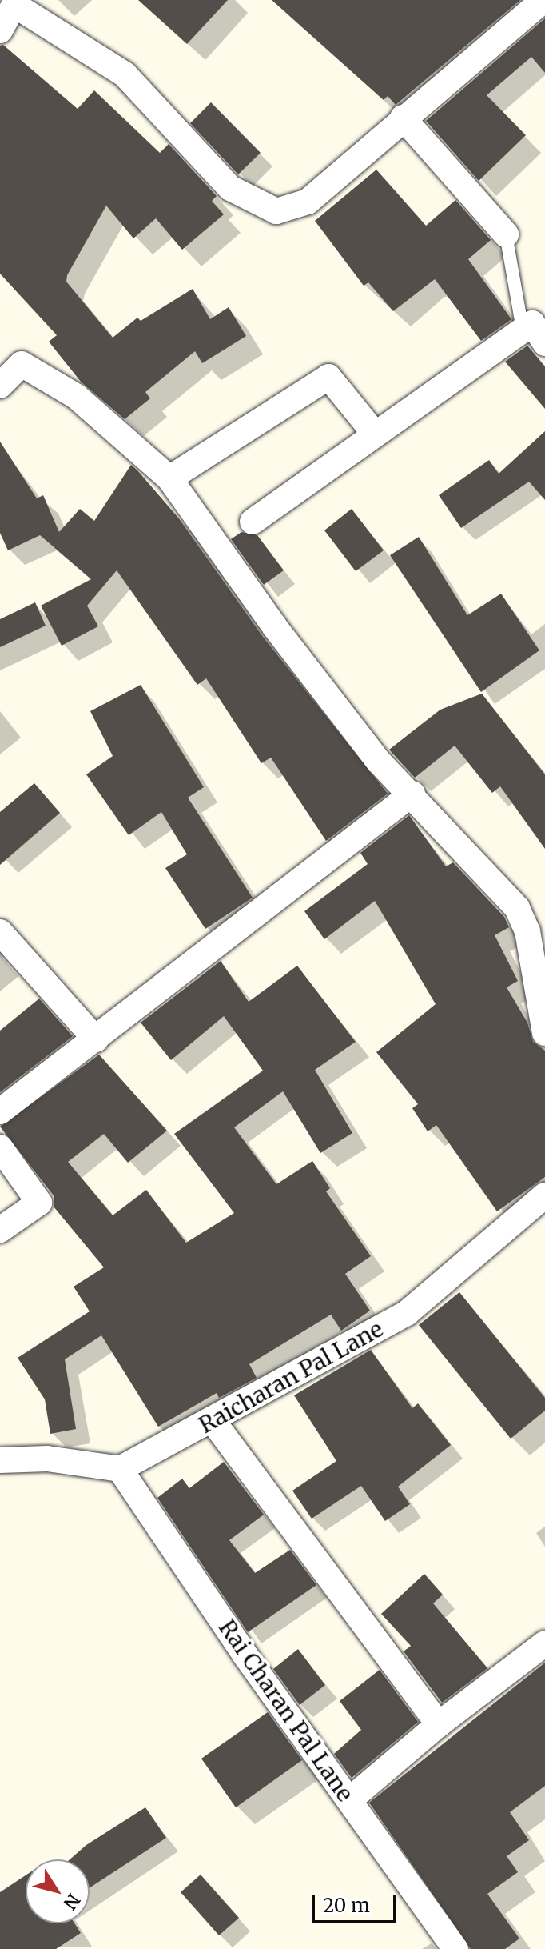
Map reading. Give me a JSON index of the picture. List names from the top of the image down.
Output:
{
  "streets": {
    "street": ["Raicharan Pal Lane", "Rai Charan Pal Lane"]
  },
  "crossings": [
    ["Raicharan Pal Lane", "Rai Charan Pal Lane"]
  ],
  "scale_bar": "20 m",
  "north": "bottom right"
}
